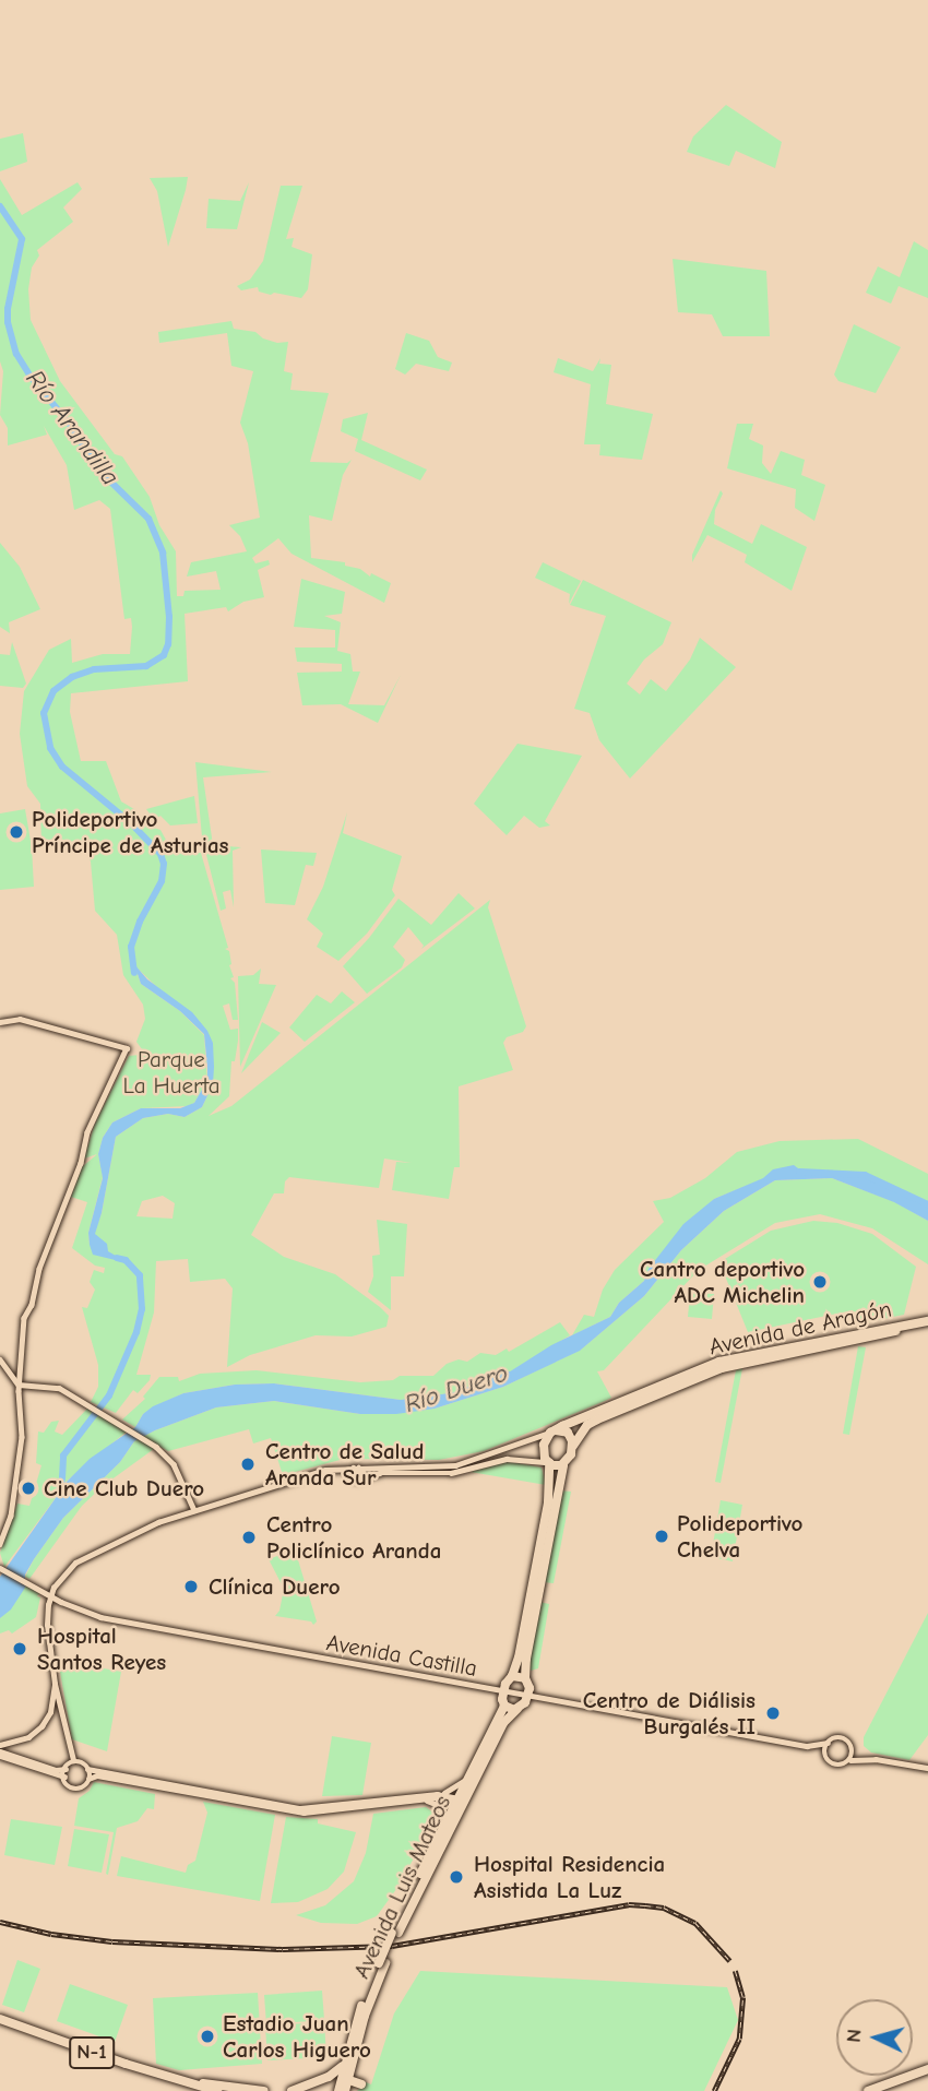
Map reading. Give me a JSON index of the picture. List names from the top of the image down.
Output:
{
  "streets": {
    "highway": ["Avenida de Aragón", "Avenida Luis Mateos", "N-1"],
    "street": ["Avenida Castilla"]
  },
  "crossings": [
    ["Avenida Castilla", "Avenida Luis Mateos"]
  ],
  "water": ["Río Arandilla", "Río Duero"],
  "parks": ["Parque La Huerta"],
  "places": [
    "Polideportivo Príncipe de Asturias",
    "Cantro deportivo ADC Michelin",
    "Centro de Salud Aranda Sur",
    "Cine Club Duero",
    "Polideportivo Chelva",
    "Centro Policlínico Aranda",
    "Clínica Duero",
    "Hospital Santos Reyes",
    "Centro de Diálisis Burgalés II",
    "Hospital Residencia Asistida La Luz",
    "Estadio Juan Carlos Higuero"
  ],
  "north": "left"
}
